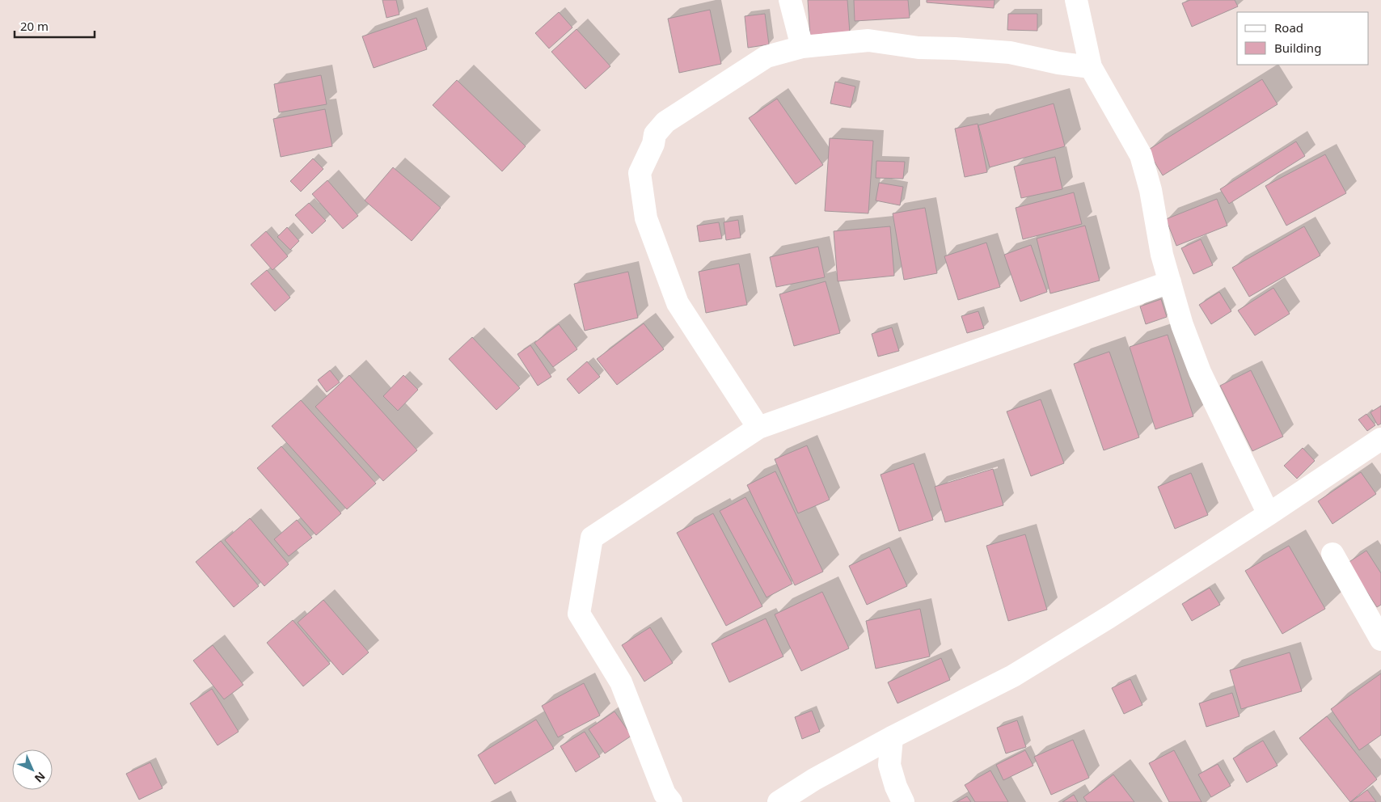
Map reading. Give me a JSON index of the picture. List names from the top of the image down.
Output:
{
  "legend": ["Road", "Building"],
  "scale_bar": "20 m",
  "north": "bottom right"
}
